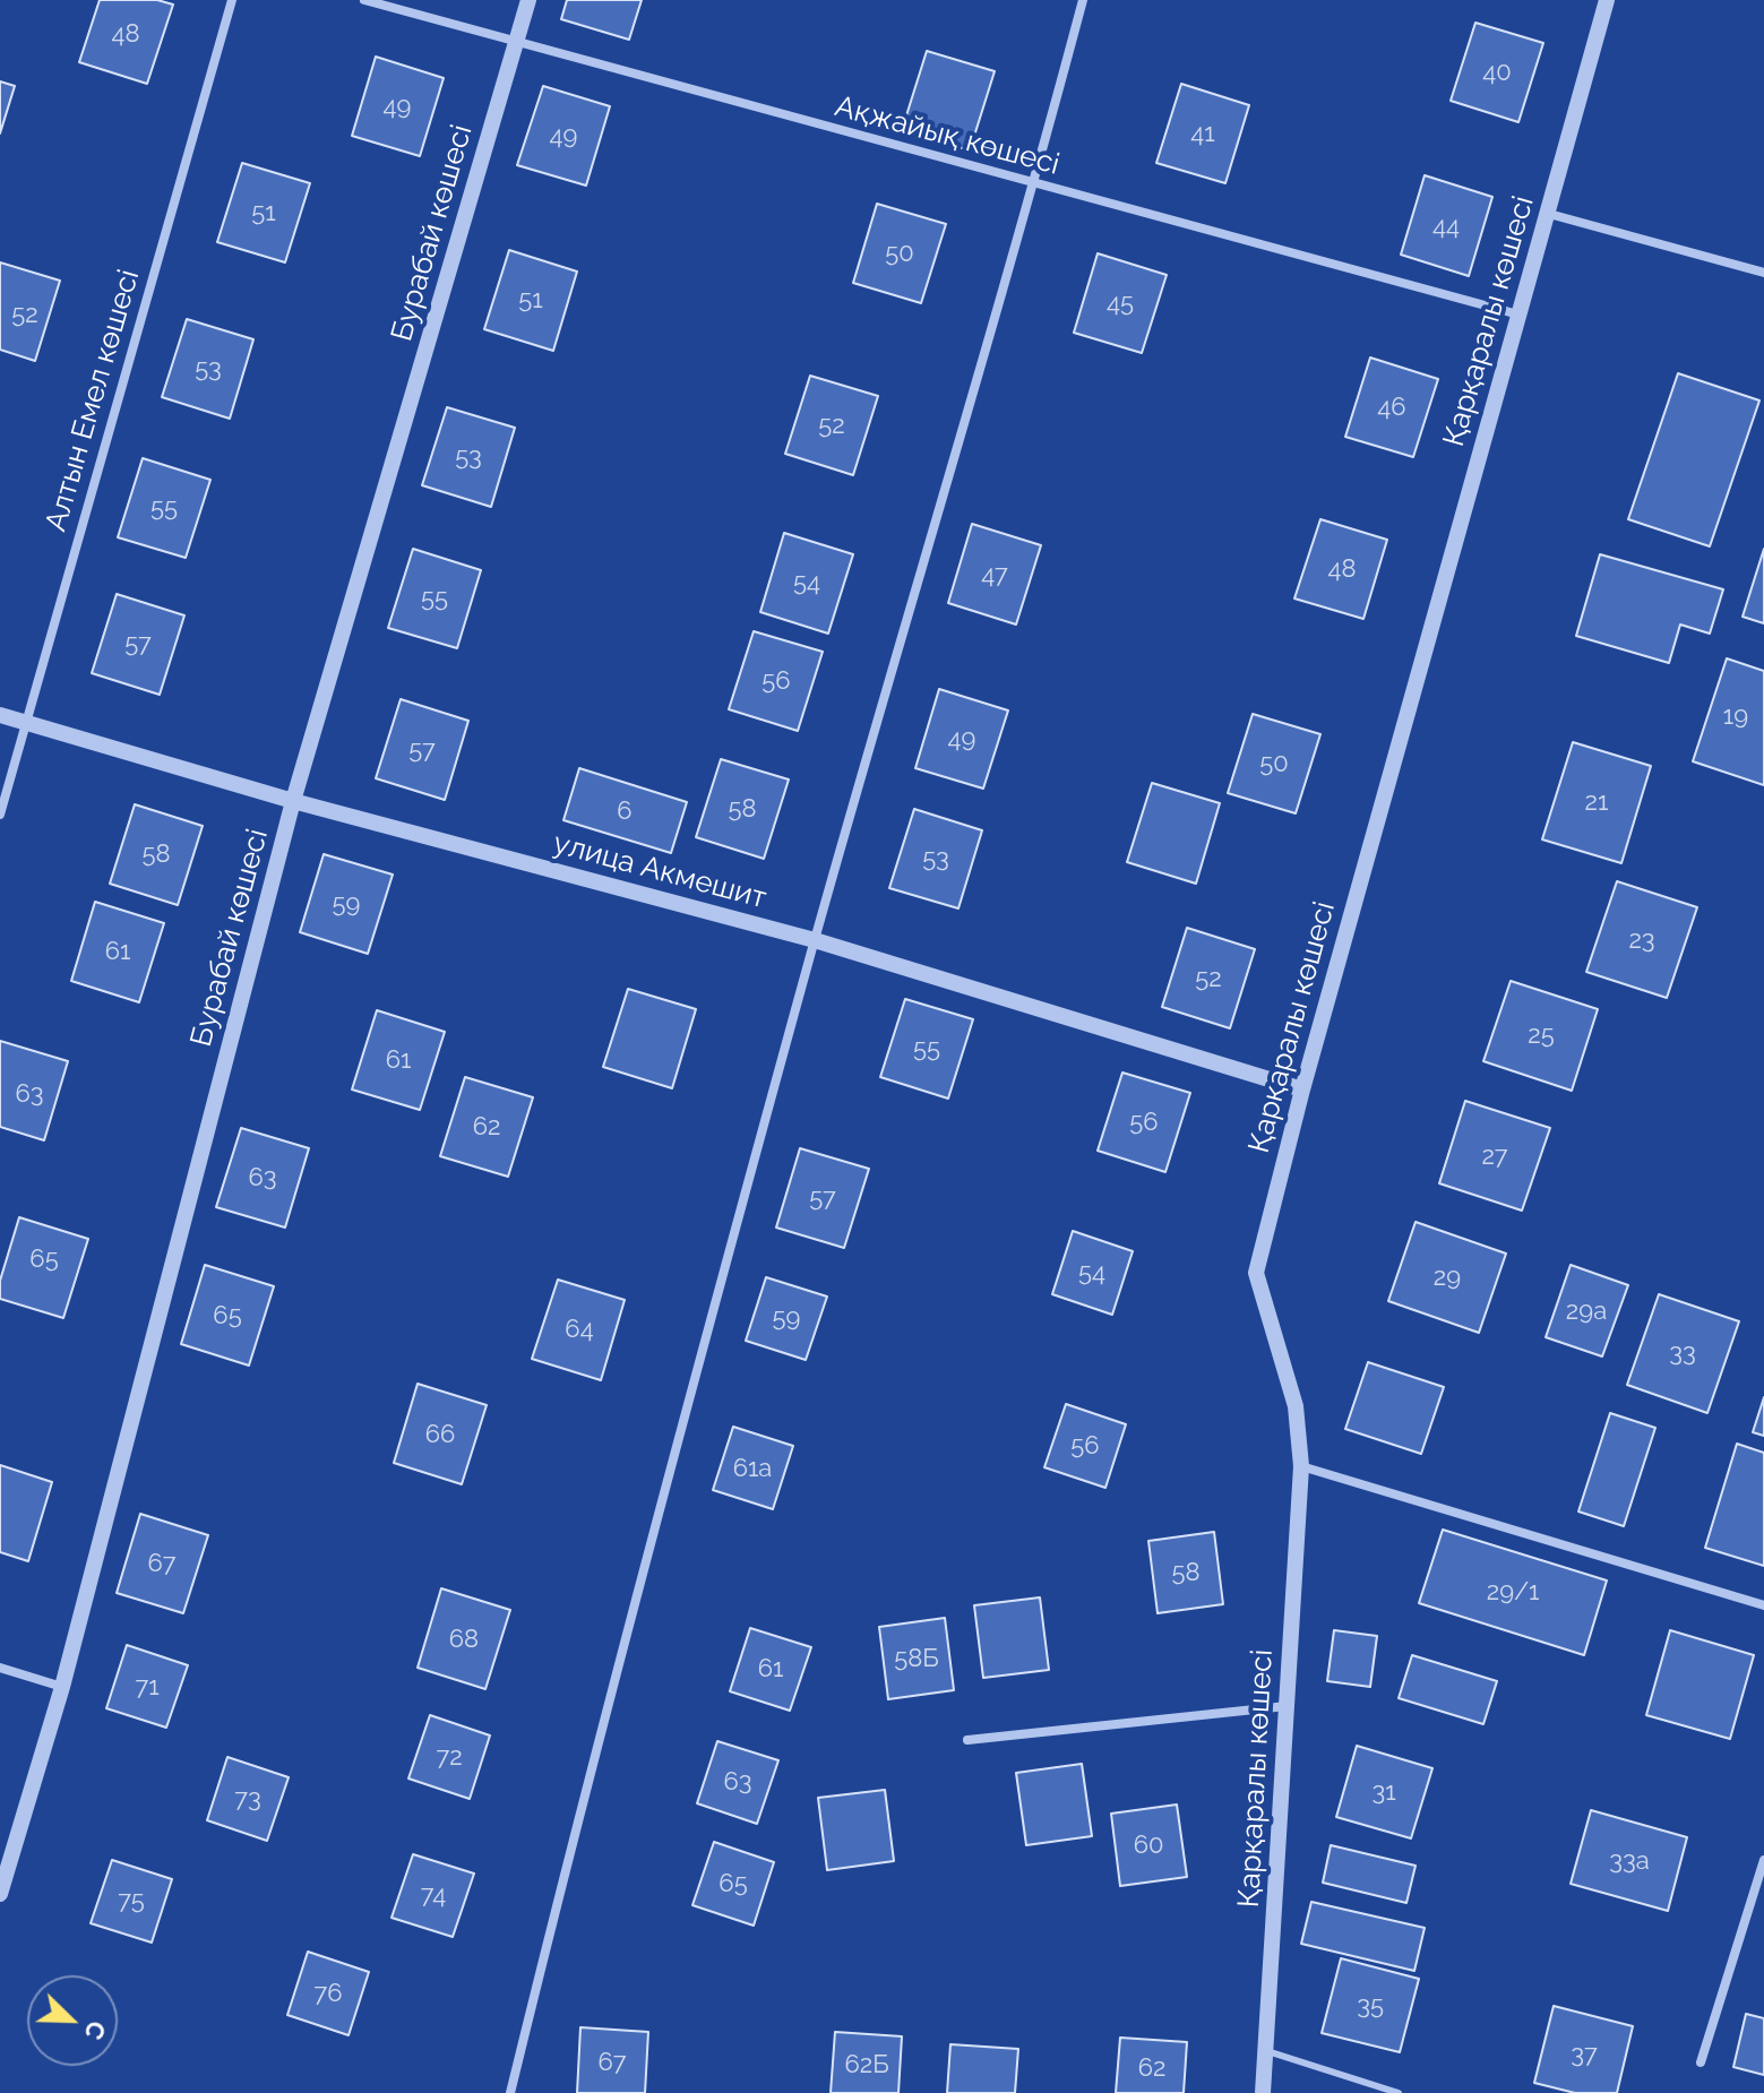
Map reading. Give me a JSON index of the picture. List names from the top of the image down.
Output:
{
  "streets": {
    "street": [
      "Ақжайық көшесі",
      "Бурабай көшесі",
      "Қарқаралы көшесі",
      "Алтын Емел көшесі",
      "улица Акмешит"
    ]
  },
  "crossings": [
    ["Ақжайық көшесі", "Бурабай көшесі"],
    ["Ақжайық көшесі", "Қарқаралы көшесі"],
    ["Бурабай көшесі", "улица Акмешит"],
    ["Қарқаралы көшесі", "улица Акмешит"],
    ["Алтын Емел көшесі", "улица Акмешит"]
  ],
  "house_numbers": [
    "48",
    "40",
    "49",
    "41",
    "49",
    "51",
    "44",
    "50",
    "51",
    "45",
    "52",
    "53",
    "46",
    "52",
    "53",
    "55",
    "48",
    "47",
    "54",
    "55",
    "57",
    "56",
    "19",
    "49",
    "57",
    "50",
    "21",
    "58",
    "6",
    "58",
    "53",
    "59",
    "23",
    "61",
    "52",
    "25",
    "55",
    "61",
    "63",
    "56",
    "62",
    "27",
    "63",
    "57",
    "65",
    "54",
    "29",
    "29а",
    "65",
    "59",
    "64",
    "33",
    "66",
    "56",
    "61а",
    "67",
    "58",
    "29/1",
    "68",
    "58Б",
    "61",
    "71",
    "72",
    "63",
    "31",
    "73",
    "60",
    "33а",
    "65",
    "74",
    "75",
    "76",
    "35",
    "37",
    "67",
    "62Б",
    "62"
  ],
  "north": "bottom right"
}
